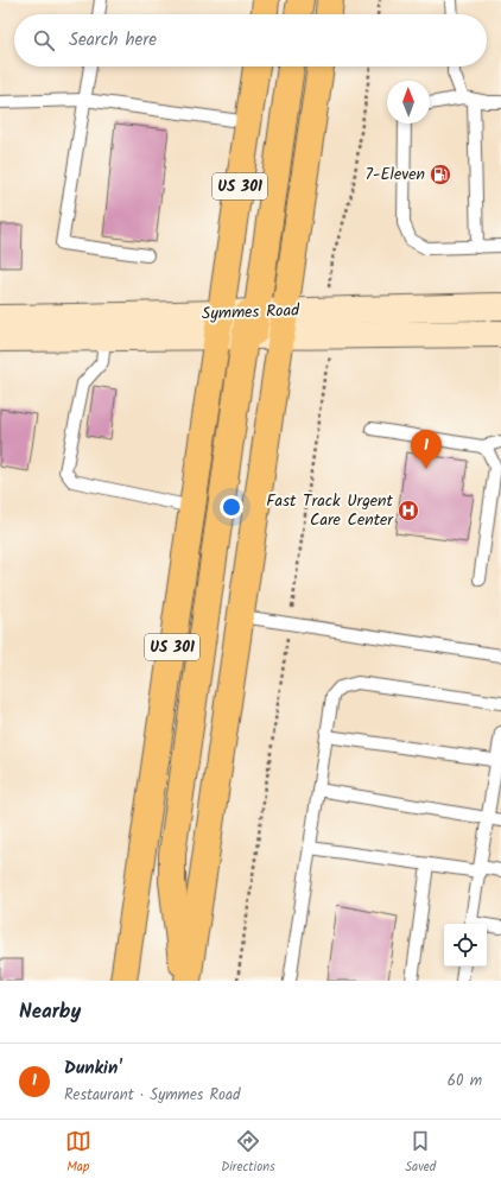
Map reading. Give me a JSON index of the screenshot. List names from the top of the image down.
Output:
{
  "streets": {
    "main road": ["US 301"],
    "street": ["Symmes Road"]
  },
  "crossings": [
    ["US 301", "Symmes Road"]
  ],
  "places": {
    "fuel station": ["7-Eleven"],
    "hospital": ["Fast Track Urgent Care Center"]
  },
  "north": "top",
  "page": {
    "search": "Search here",
    "pins": "1",
    "heading": "Nearby",
    "list": [
      {
        "mark": "1",
        "name": "Dunkin'",
        "note": "Restaurant · Symmes Road",
        "value": "60 m"
      }
    ],
    "nav": ["Map", "Directions", "Saved"]
  }
}
